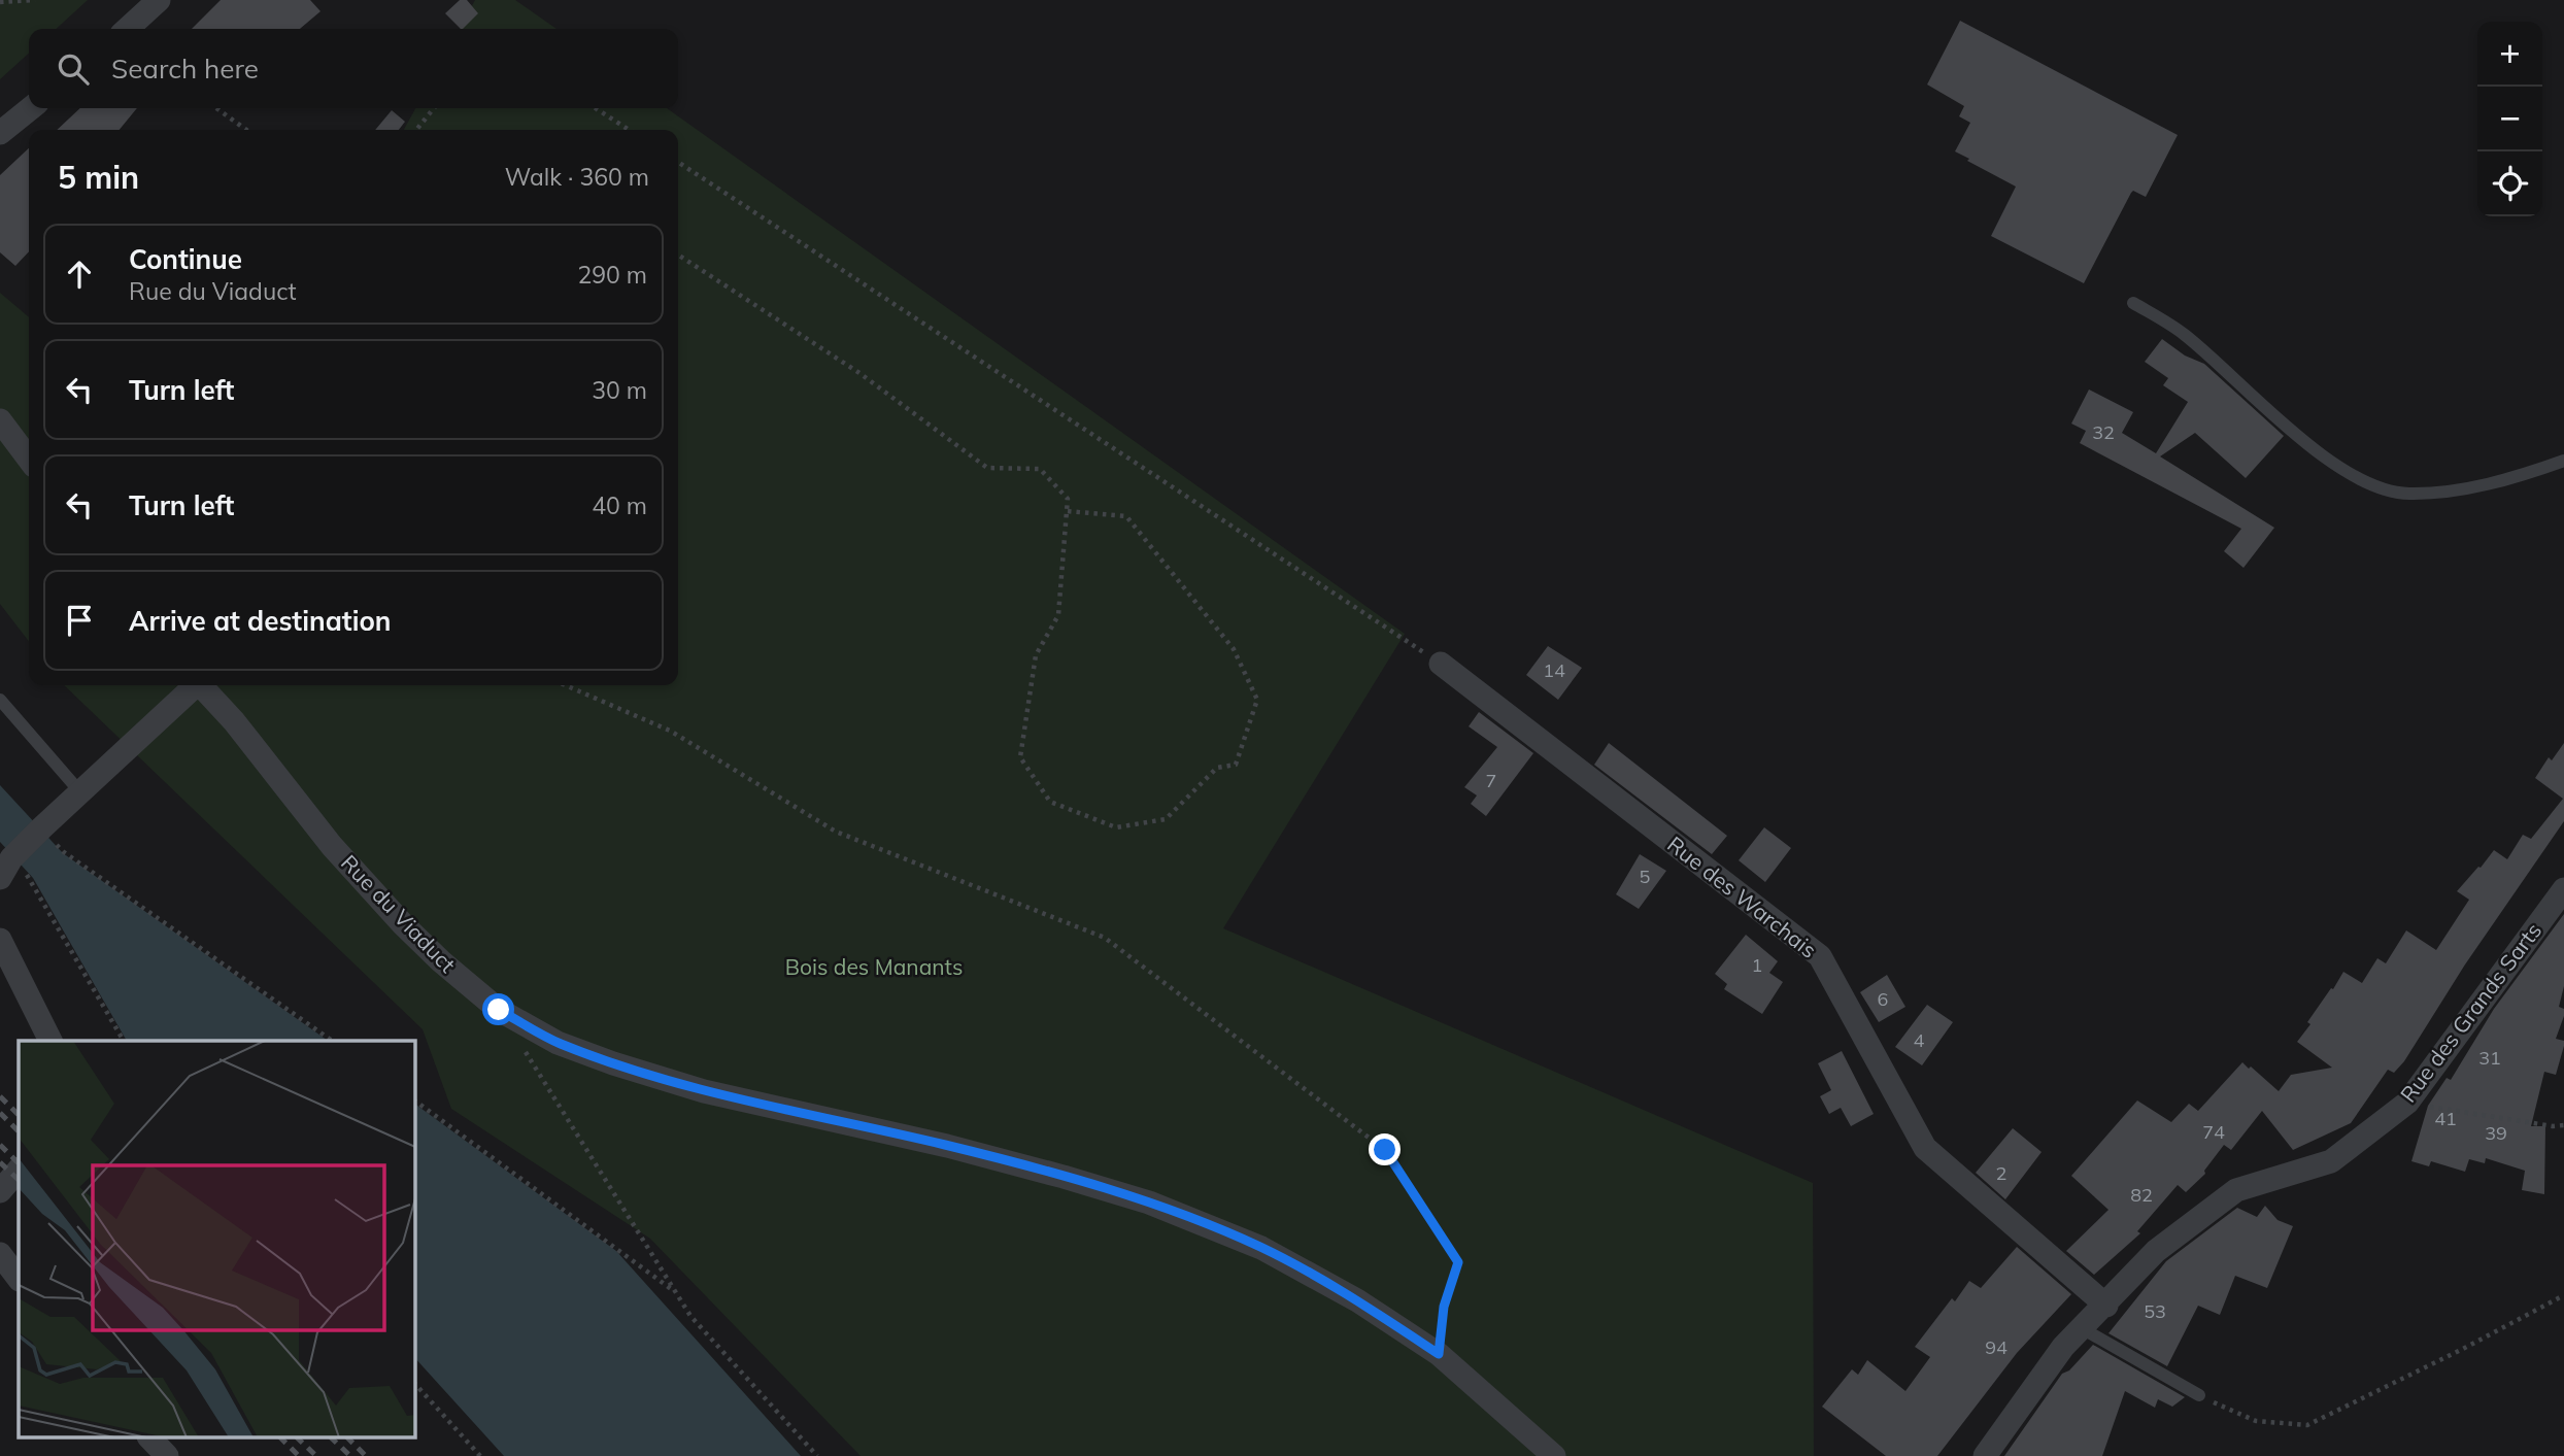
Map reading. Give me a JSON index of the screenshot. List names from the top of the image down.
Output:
{
  "streets": {
    "street": ["Rue des Warchais", "Rue du Viaduct", "Rue des Grands Sarts"]
  },
  "crossings": [
    ["Rue des Warchais", "Rue des Grands Sarts"]
  ],
  "parks": ["Bois des Manants"],
  "house_numbers": [
    "32",
    "14",
    "7",
    "5",
    "1",
    "6",
    "4",
    "31",
    "41",
    "74",
    "39",
    "2",
    "82",
    "53",
    "94"
  ],
  "page": {
    "map_buttons": ["+", "−"],
    "search": "Search here",
    "heading": ["5 min", "Walk · 360 m"],
    "list": [
      ["Continue", "Rue du Viaduct", "290 m"],
      ["Turn left", "30 m"],
      ["Turn left", "40 m"],
      "Arrive at destination"
    ]
  }
}
